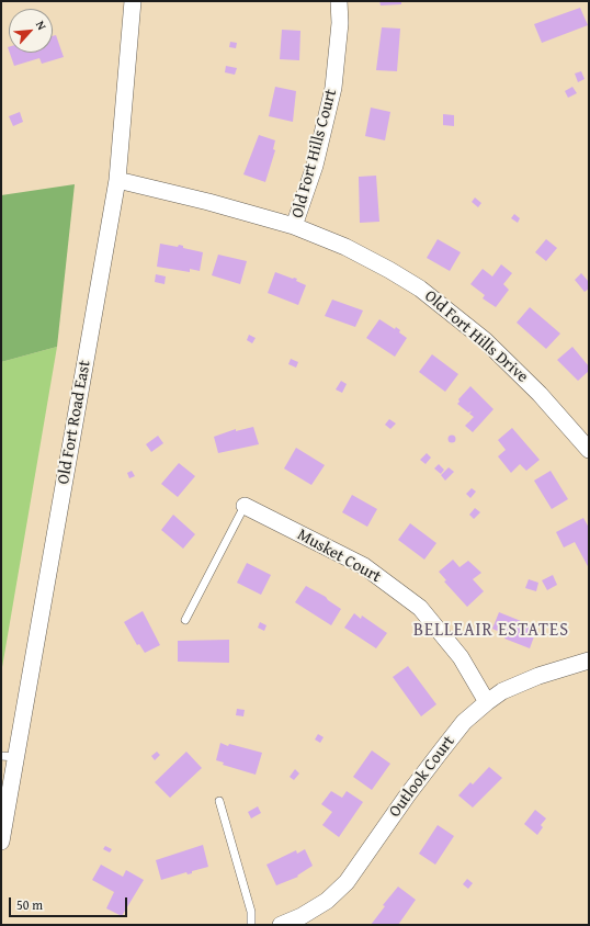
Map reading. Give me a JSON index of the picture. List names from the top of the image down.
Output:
{
  "streets": {
    "street": [
      "Old Fort Hills Court",
      "Old Fort Hills Drive",
      "Old Fort Road East",
      "Musket Court",
      "Outlook Court"
    ]
  },
  "crossings": [
    ["Old Fort Hills Court", "Old Fort Hills Drive"],
    ["Old Fort Hills Drive", "Old Fort Road East"],
    ["Musket Court", "Outlook Court"]
  ],
  "districts": ["BELLEAIR ESTATES"],
  "scale_bar": "50 m",
  "north": "top right"
}
